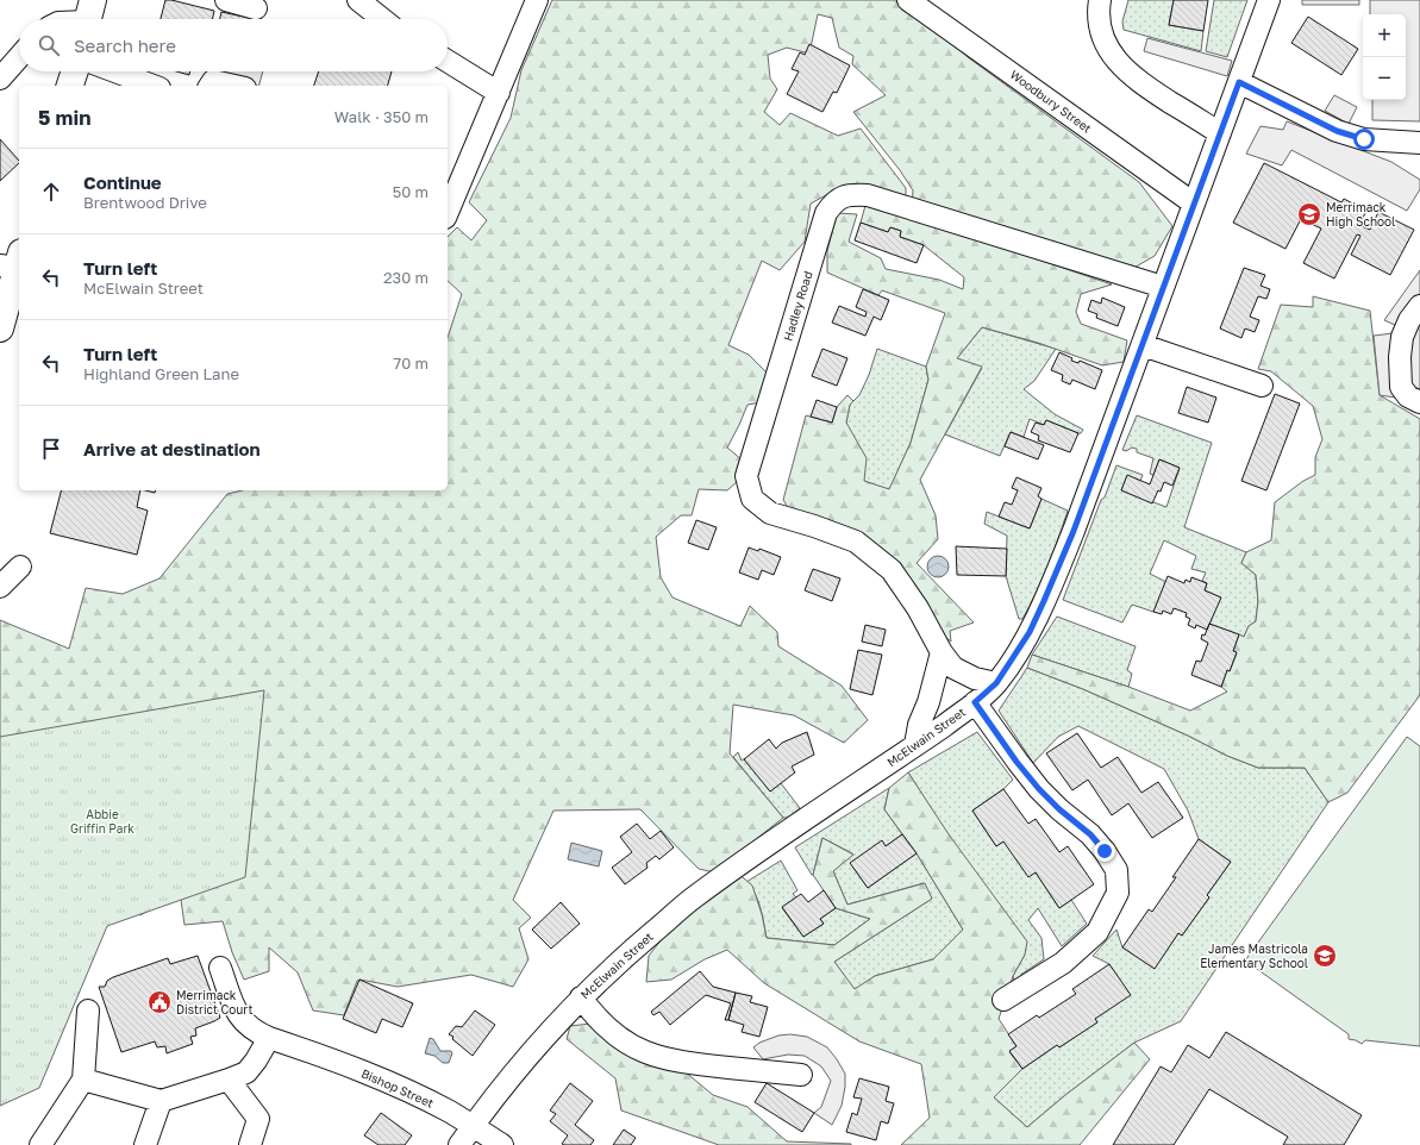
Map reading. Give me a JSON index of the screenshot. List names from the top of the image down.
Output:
{
  "streets": {
    "street": [
      "Woodbury Street",
      "Hadley Road",
      "McElwain Street",
      "Bishop Street"
    ]
  },
  "crossings": [
    ["Woodbury Street", "McElwain Street"],
    ["Hadley Road", "McElwain Street"],
    ["McElwain Street", "Bishop Street"]
  ],
  "parks": ["Abbie Griffin Park"],
  "places": {
    "school or university": ["Merrimack High School", "James Mastricola Elementary School"],
    "public building": ["Merrimack District Court"]
  },
  "page": {
    "map_buttons": ["+", "−"],
    "search": "Search here",
    "heading": ["5 min", "Walk · 350 m"],
    "list": [
      ["Continue", "Brentwood Drive", "50 m"],
      ["Turn left", "McElwain Street", "230 m"],
      ["Turn left", "Highland Green Lane", "70 m"],
      "Arrive at destination"
    ]
  }
}
